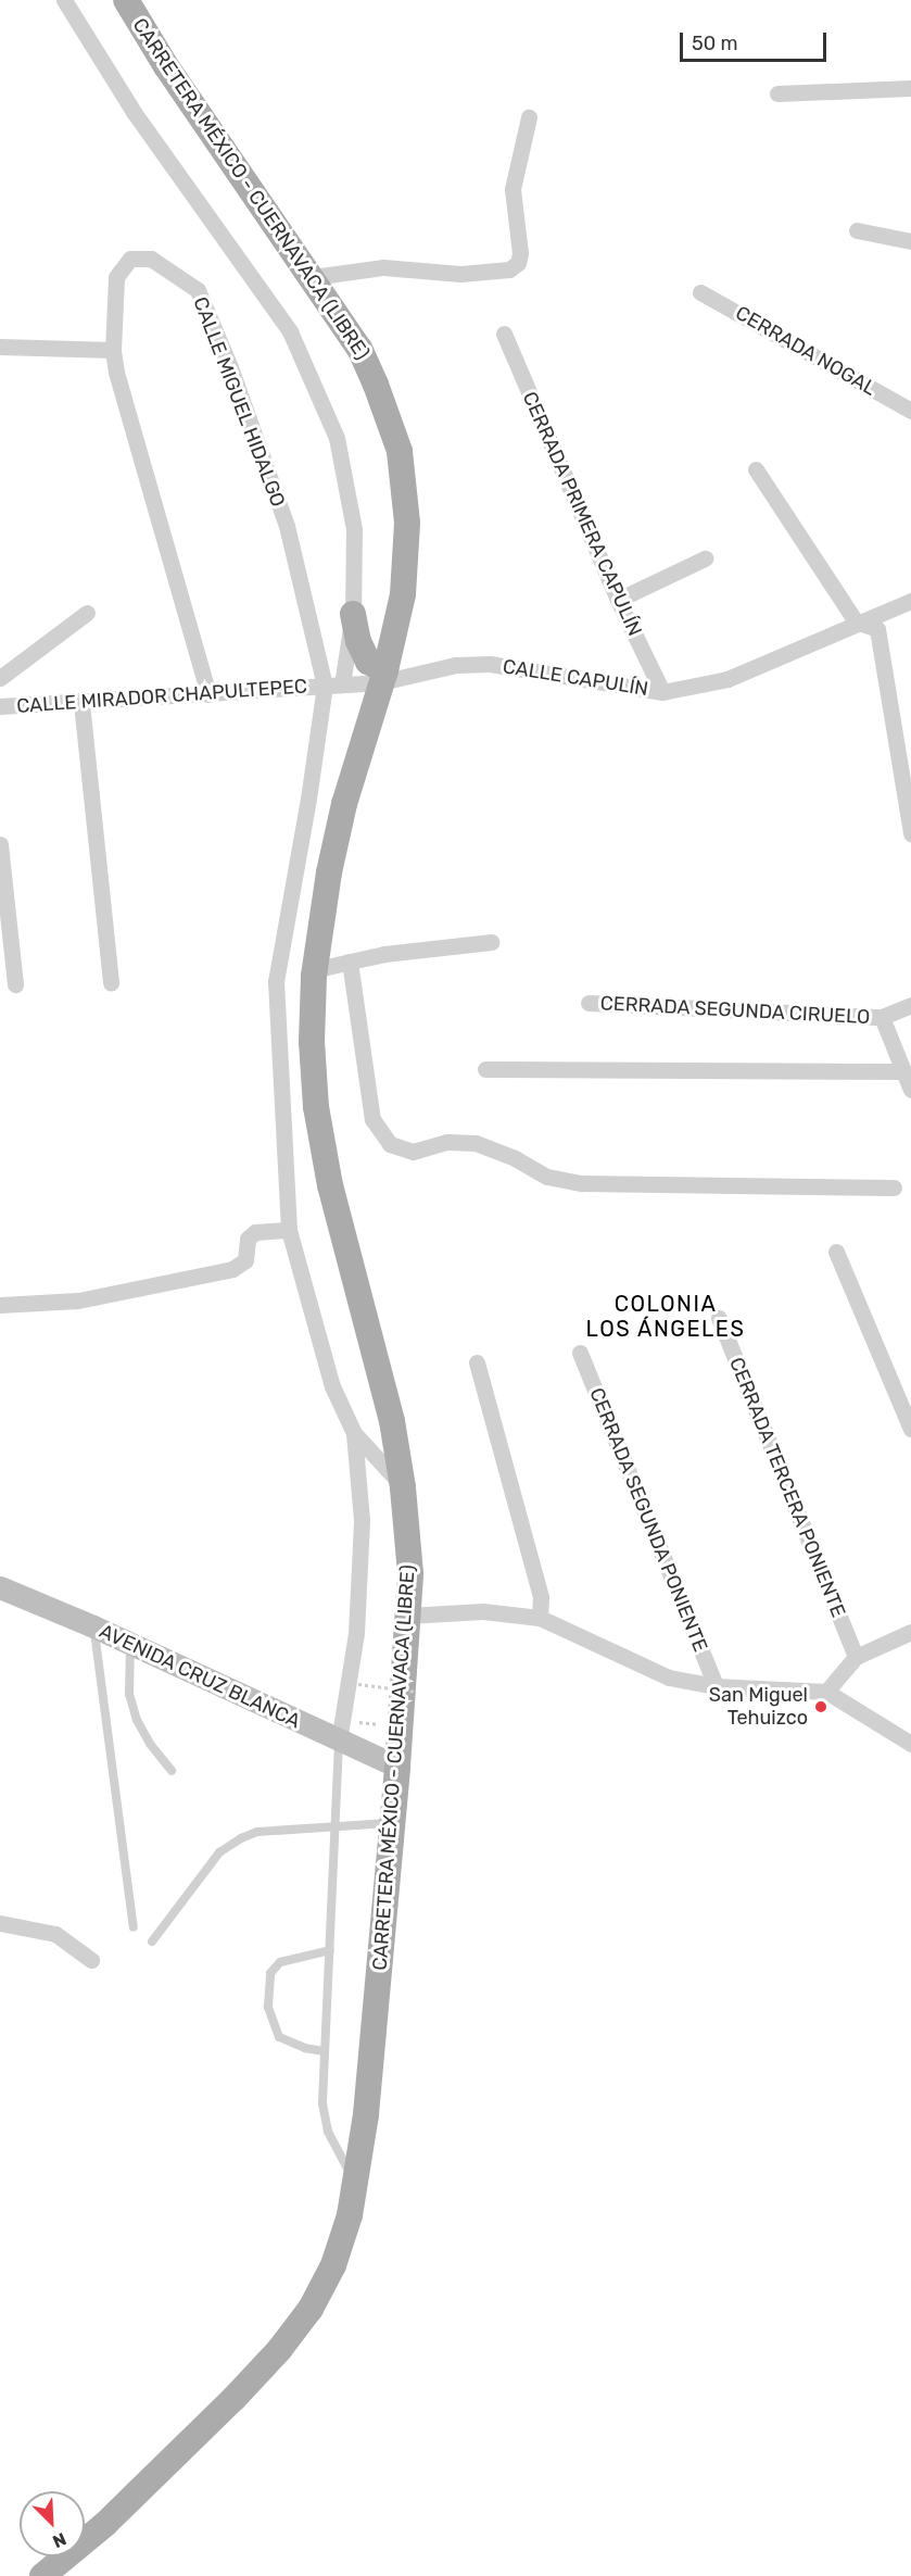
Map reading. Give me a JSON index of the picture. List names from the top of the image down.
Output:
{
  "streets": {
    "main road": ["CARRETERA MÉXICO - CUERNAVACA (LIBRE)", "AVENIDA CRUZ BLANCA"],
    "street": [
      "CERRADA NOGAL",
      "CALLE MIGUEL HIDALGO",
      "CERRADA PRIMERA CAPULÍN",
      "CALLE CAPULÍN",
      "CALLE MIRADOR CHAPULTEPEC",
      "CERRADA SEGUNDA CIRUELO",
      "CERRADA TERCERA PONIENTE",
      "CERRADA SEGUNDA PONIENTE"
    ]
  },
  "crossings": [
    ["CARRETERA MÉXICO - CUERNAVACA (LIBRE)", "CALLE CAPULÍN"],
    ["CARRETERA MÉXICO - CUERNAVACA (LIBRE)", "AVENIDA CRUZ BLANCA"],
    ["CALLE MIGUEL HIDALGO", "CALLE MIRADOR CHAPULTEPEC"],
    ["CERRADA PRIMERA CAPULÍN", "CALLE CAPULÍN"],
    ["CALLE CAPULÍN", "CALLE MIRADOR CHAPULTEPEC"]
  ],
  "districts": ["COLONIA LOS ÁNGELES"],
  "places": ["San Miguel Tehuizco"],
  "scale_bar": "50 m",
  "north": "bottom right"
}
